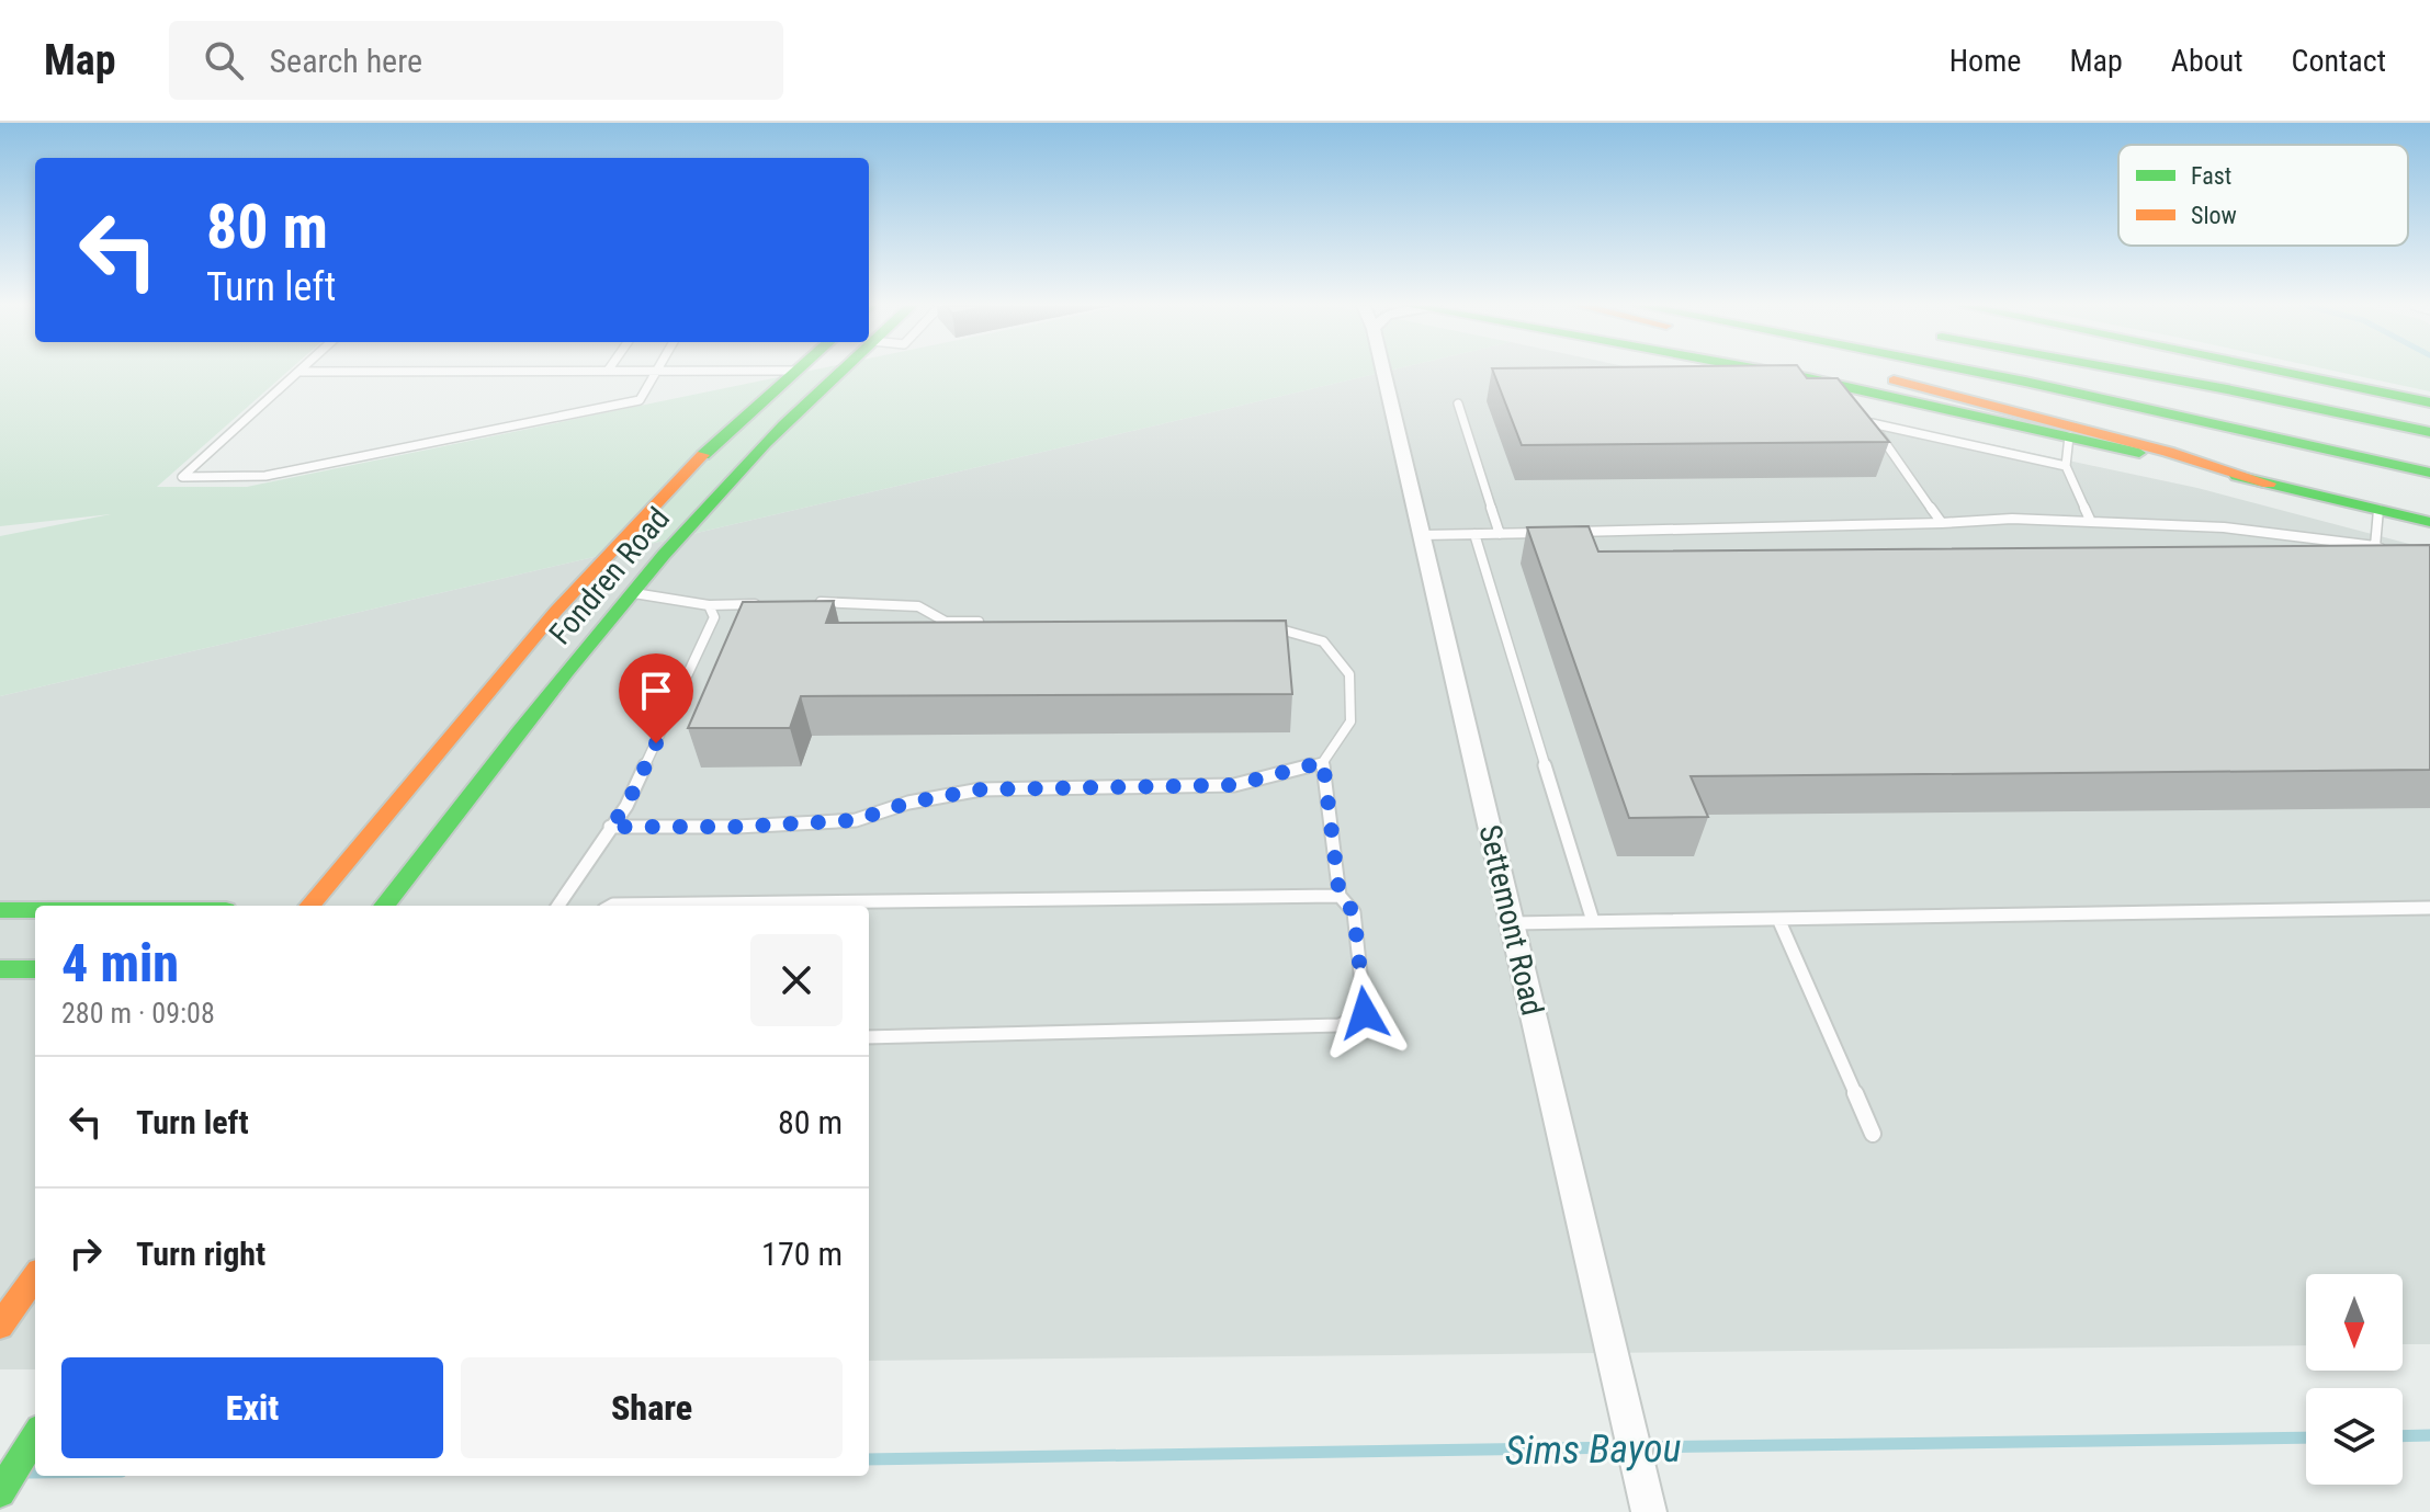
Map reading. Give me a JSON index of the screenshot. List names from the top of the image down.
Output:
{
  "streets": {
    "main road": ["Fondren Road"],
    "street": ["Settemont Road"]
  },
  "water": ["Sims Bayou"],
  "legend": ["Fast", "Slow"],
  "north": "bottom",
  "page": {
    "header": "Map",
    "search": "Search here",
    "nav": [
      "Home",
      "Map",
      "About",
      "Contact"
    ],
    "turn": ["80 m", "Turn left"],
    "heading": ["4 min", "280 m · 09:08"],
    "list": [
      {
        "name": "Turn left",
        "value": "80 m"
      },
      {
        "name": "Turn right",
        "value": "170 m"
      }
    ],
    "buttons": ["Exit", "Share"]
  }
}
